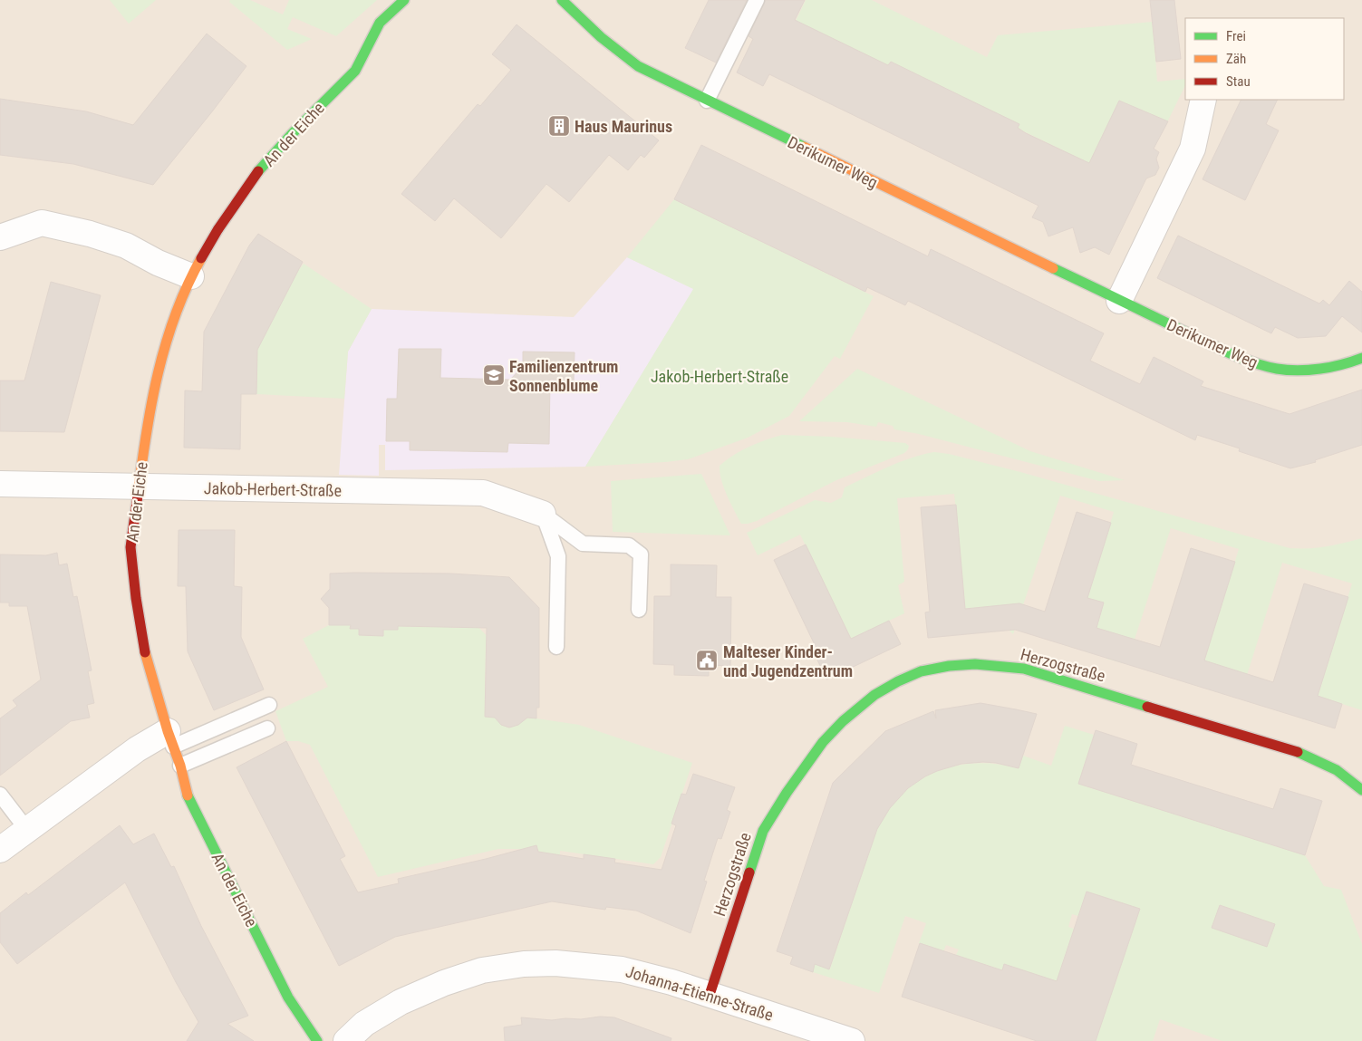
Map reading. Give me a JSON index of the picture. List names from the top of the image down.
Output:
{
  "streets": {
    "street": [
      "An der Eiche",
      "Derikumer Weg",
      "Jakob-Herbert-Straße",
      "Herzogstraße",
      "Johanna-Etienne-Straße"
    ]
  },
  "crossings": [
    ["An der Eiche", "Jakob-Herbert-Straße"],
    ["Herzogstraße", "Johanna-Etienne-Straße"]
  ],
  "parks": ["Jakob-Herbert-Straße"],
  "places": {
    "building": ["Haus Maurinus"],
    "school or university": ["Familienzentrum Sonnenblume"],
    "public building": ["Malteser Kinder- und Jugendzentrum"]
  },
  "legend": ["Frei", "Zäh", "Stau"]
}
